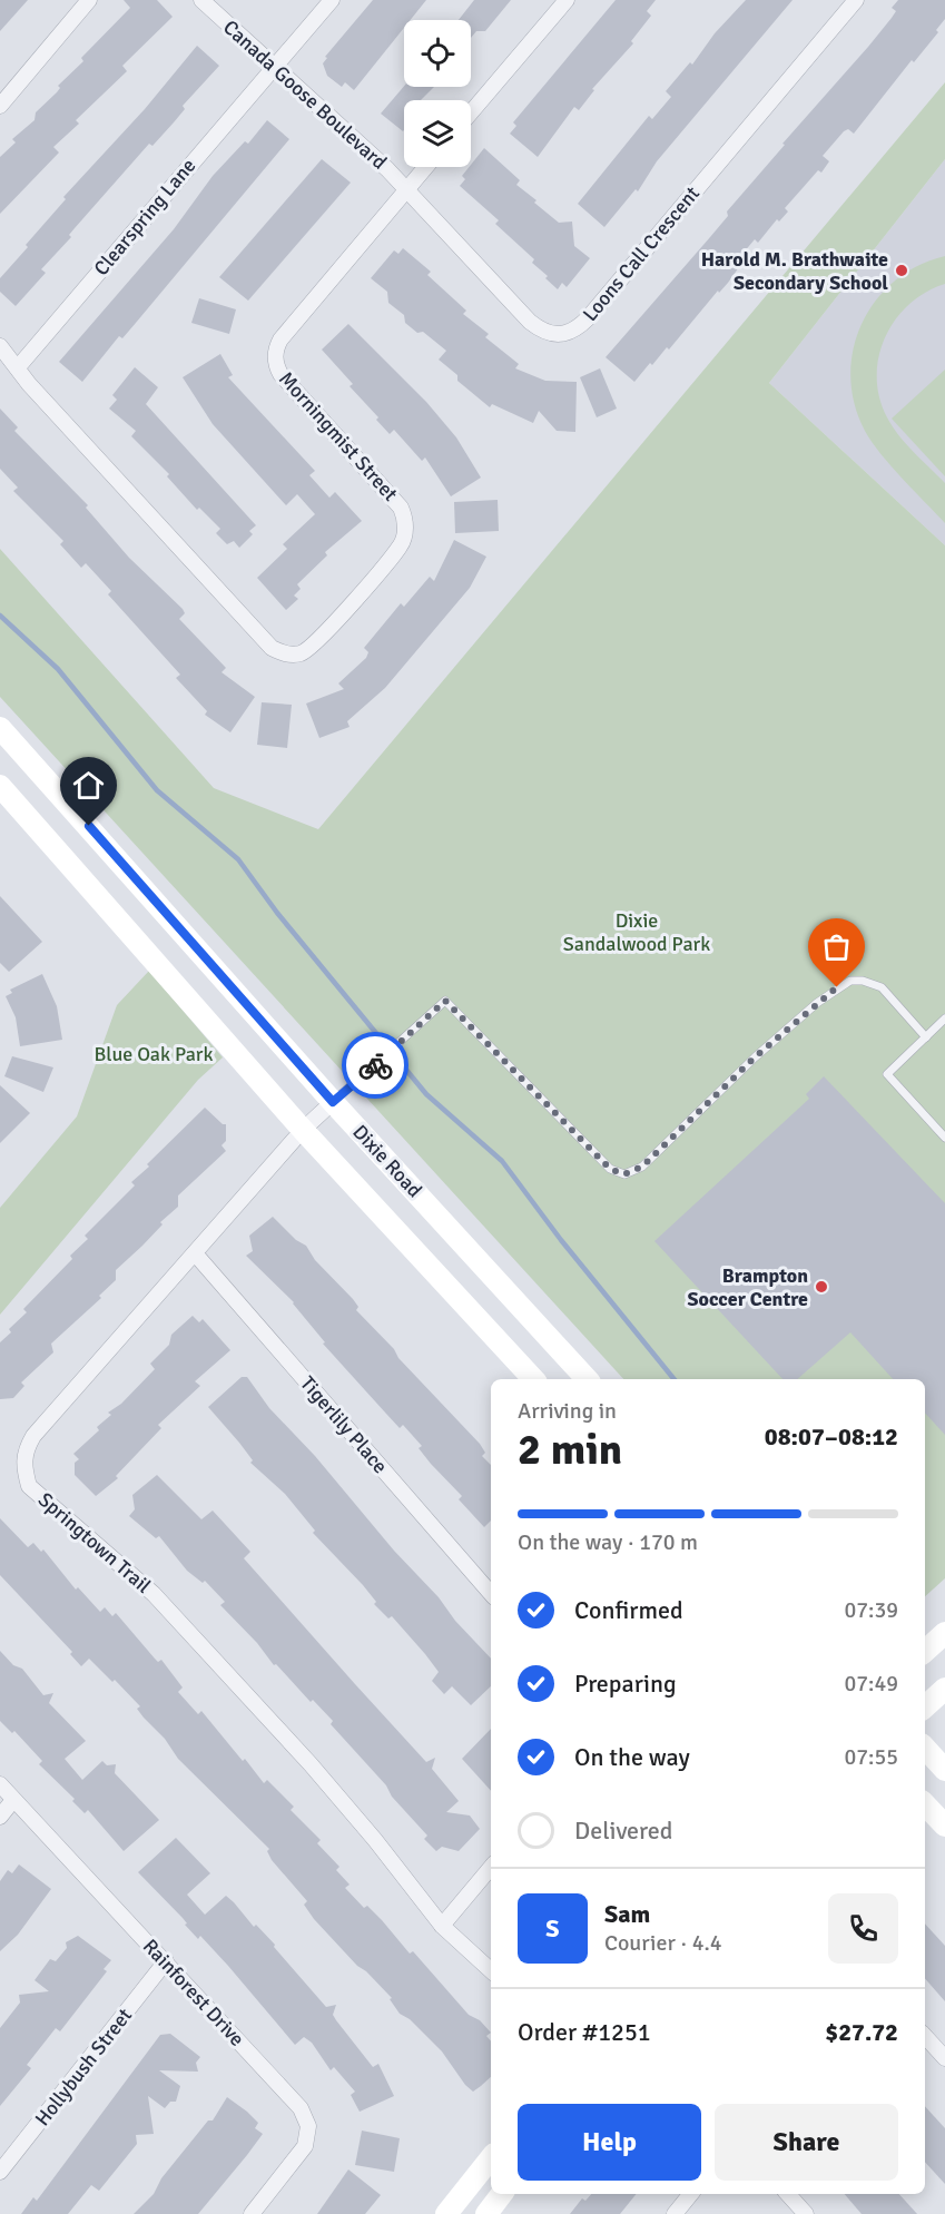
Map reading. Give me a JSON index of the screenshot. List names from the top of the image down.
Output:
{
  "streets": {
    "main road": ["Dixie Road"],
    "street": [
      "Canada Goose Boulevard",
      "Clearspring Lane",
      "Loons Call Crescent",
      "Morningmist Street",
      "Tigerlily Place",
      "Springtown Trail",
      "Rainforest Drive",
      "Hollybush Street"
    ]
  },
  "crossings": [
    ["Canada Goose Boulevard", "Clearspring Lane"],
    ["Canada Goose Boulevard", "Loons Call Crescent"],
    ["Canada Goose Boulevard", "Morningmist Street"],
    ["Clearspring Lane", "Morningmist Street"],
    ["Loons Call Crescent", "Morningmist Street"],
    ["Dixie Road", "Springtown Trail"],
    ["Tigerlily Place", "Springtown Trail"],
    ["Rainforest Drive", "Hollybush Street"]
  ],
  "parks": ["Dixie Sandalwood Park", "Blue Oak Park"],
  "places": ["Harold M. Brathwaite Secondary School", "Brampton Soccer Centre"],
  "page": {
    "heading": ["2 min", "Arriving in", "08:07–08:12"],
    "panel": [
      "Sam",
      "Courier · 4.4",
      "Order #1251",
      "$27.72"
    ],
    "bar": "On the way · 170 m",
    "list": [
      ["Confirmed", "07:39"],
      ["Preparing", "07:49"],
      ["On the way", "07:55"],
      "Delivered"
    ],
    "round": "S",
    "buttons": ["Help", "Share"]
  }
}
